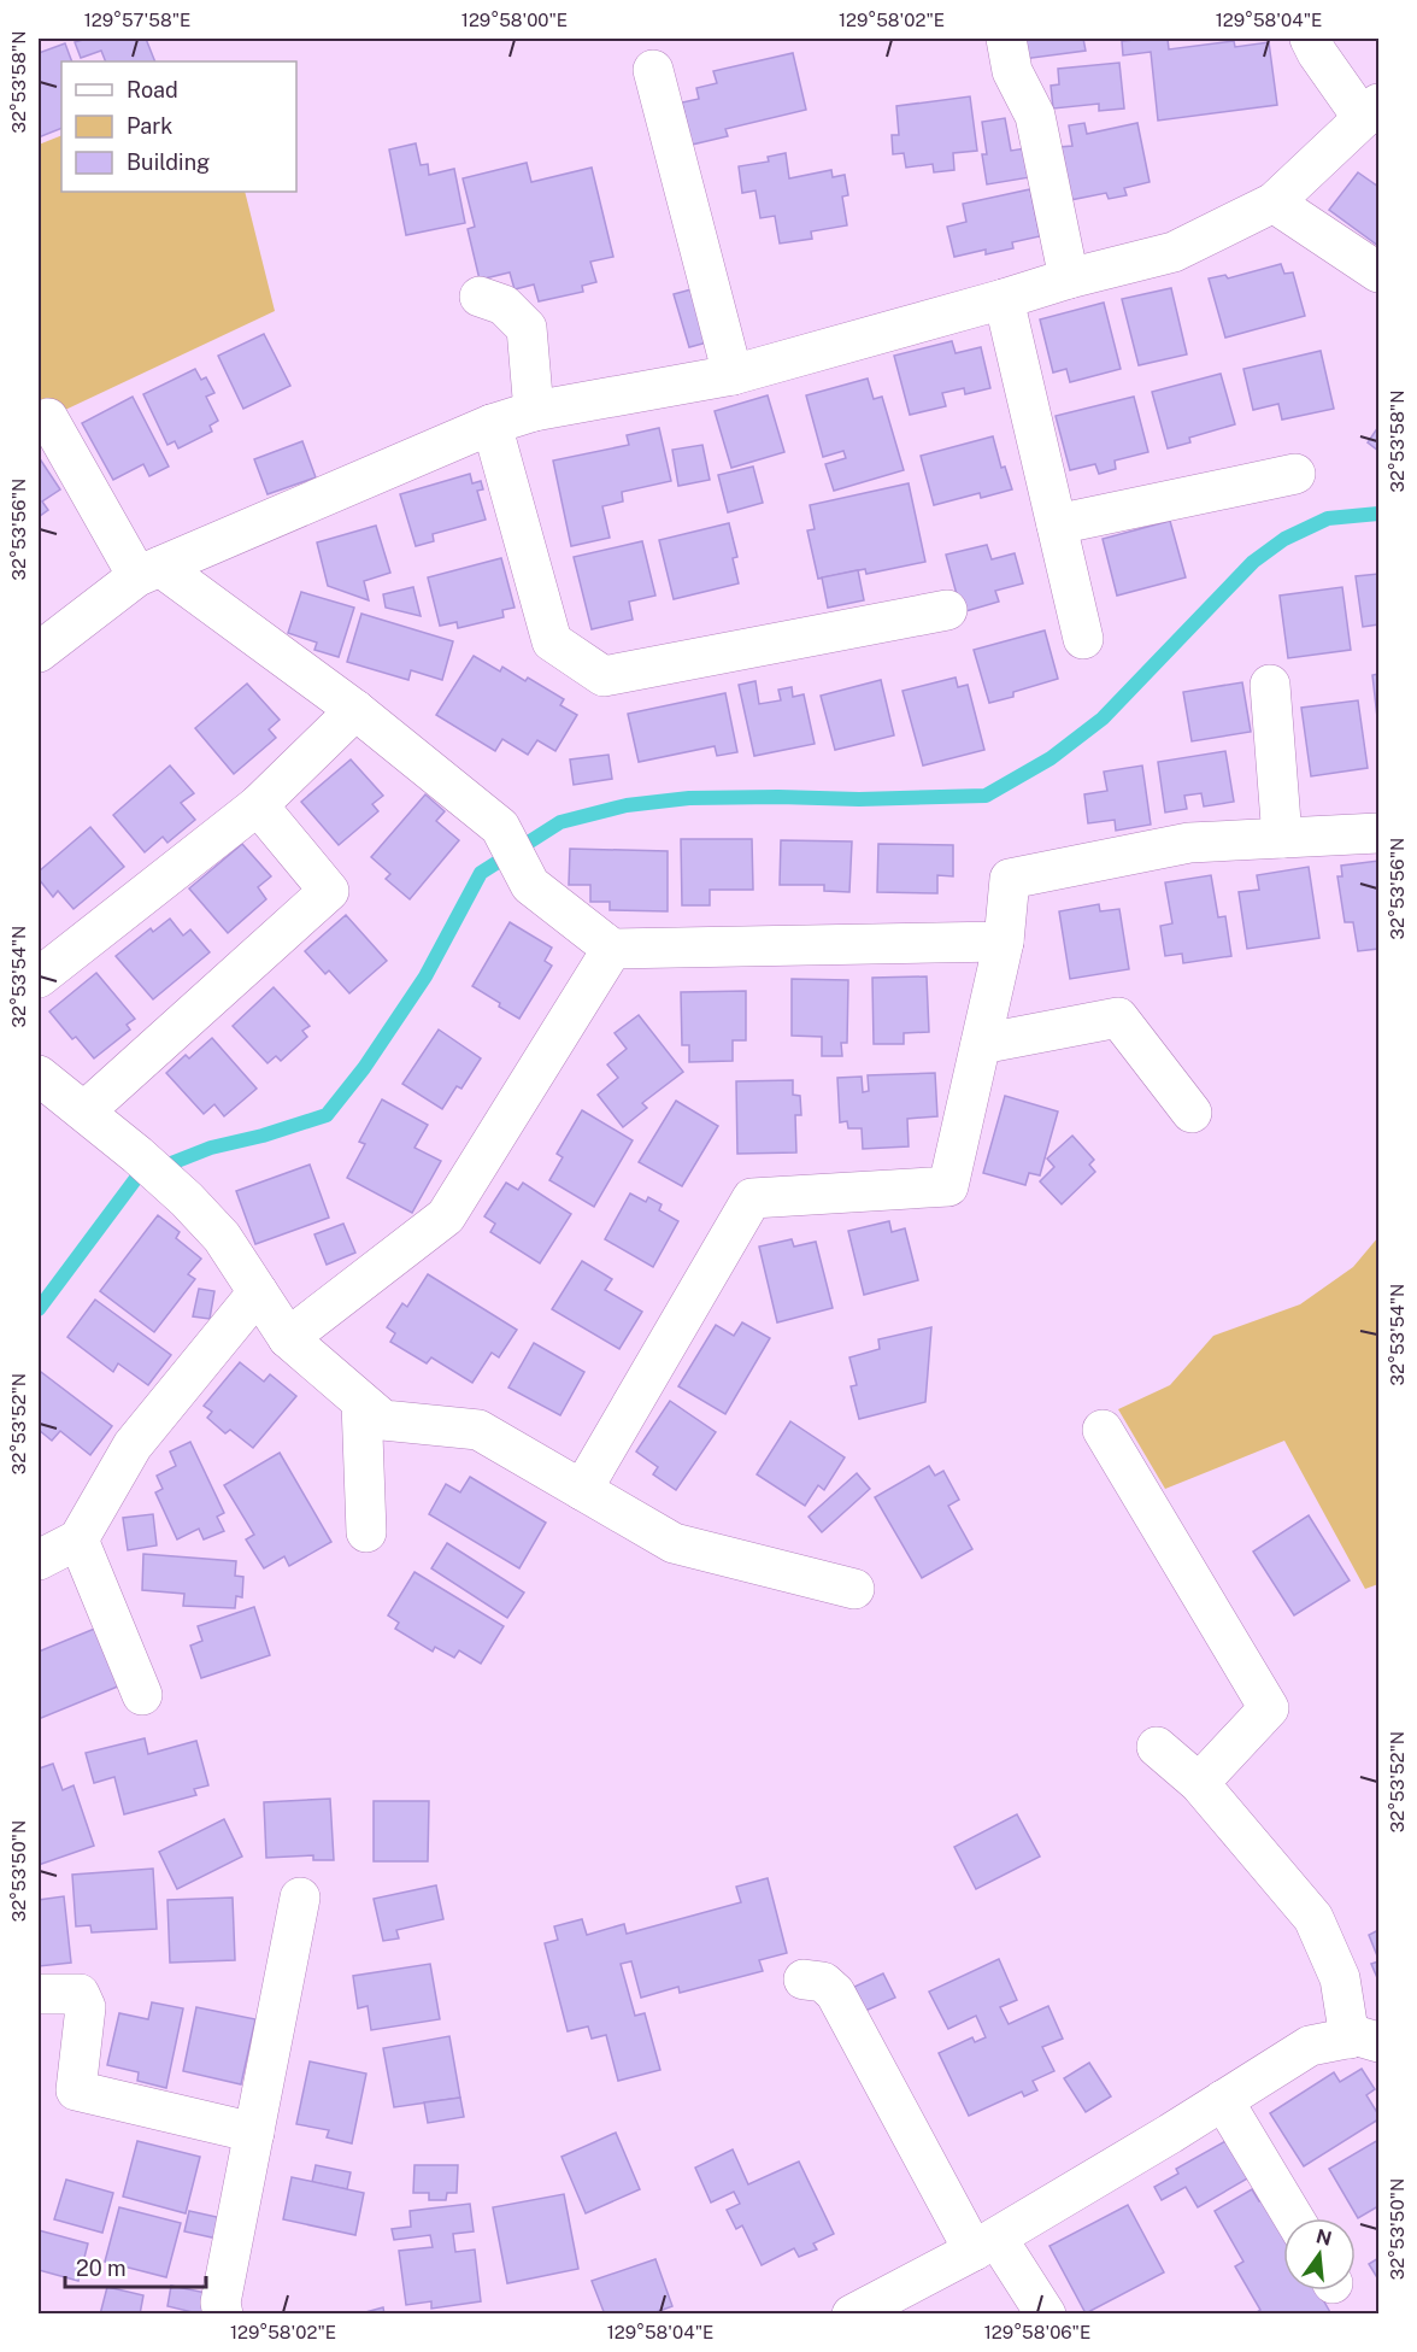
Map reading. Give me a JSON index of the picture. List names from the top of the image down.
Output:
{
  "legend": ["Road", "Park", "Building"],
  "scale_bar": "20 m",
  "north": "top",
  "coordinates": [
    "129°57'58\"E",
    "129°58'00\"E",
    "129°58'02\"E",
    "129°58'04\"E",
    "32°53'58\"N",
    "32°53'56\"N",
    "32°53'54\"N",
    "32°53'52\"N",
    "32°53'50\"N",
    "129°58'06\"E"
  ]
}
